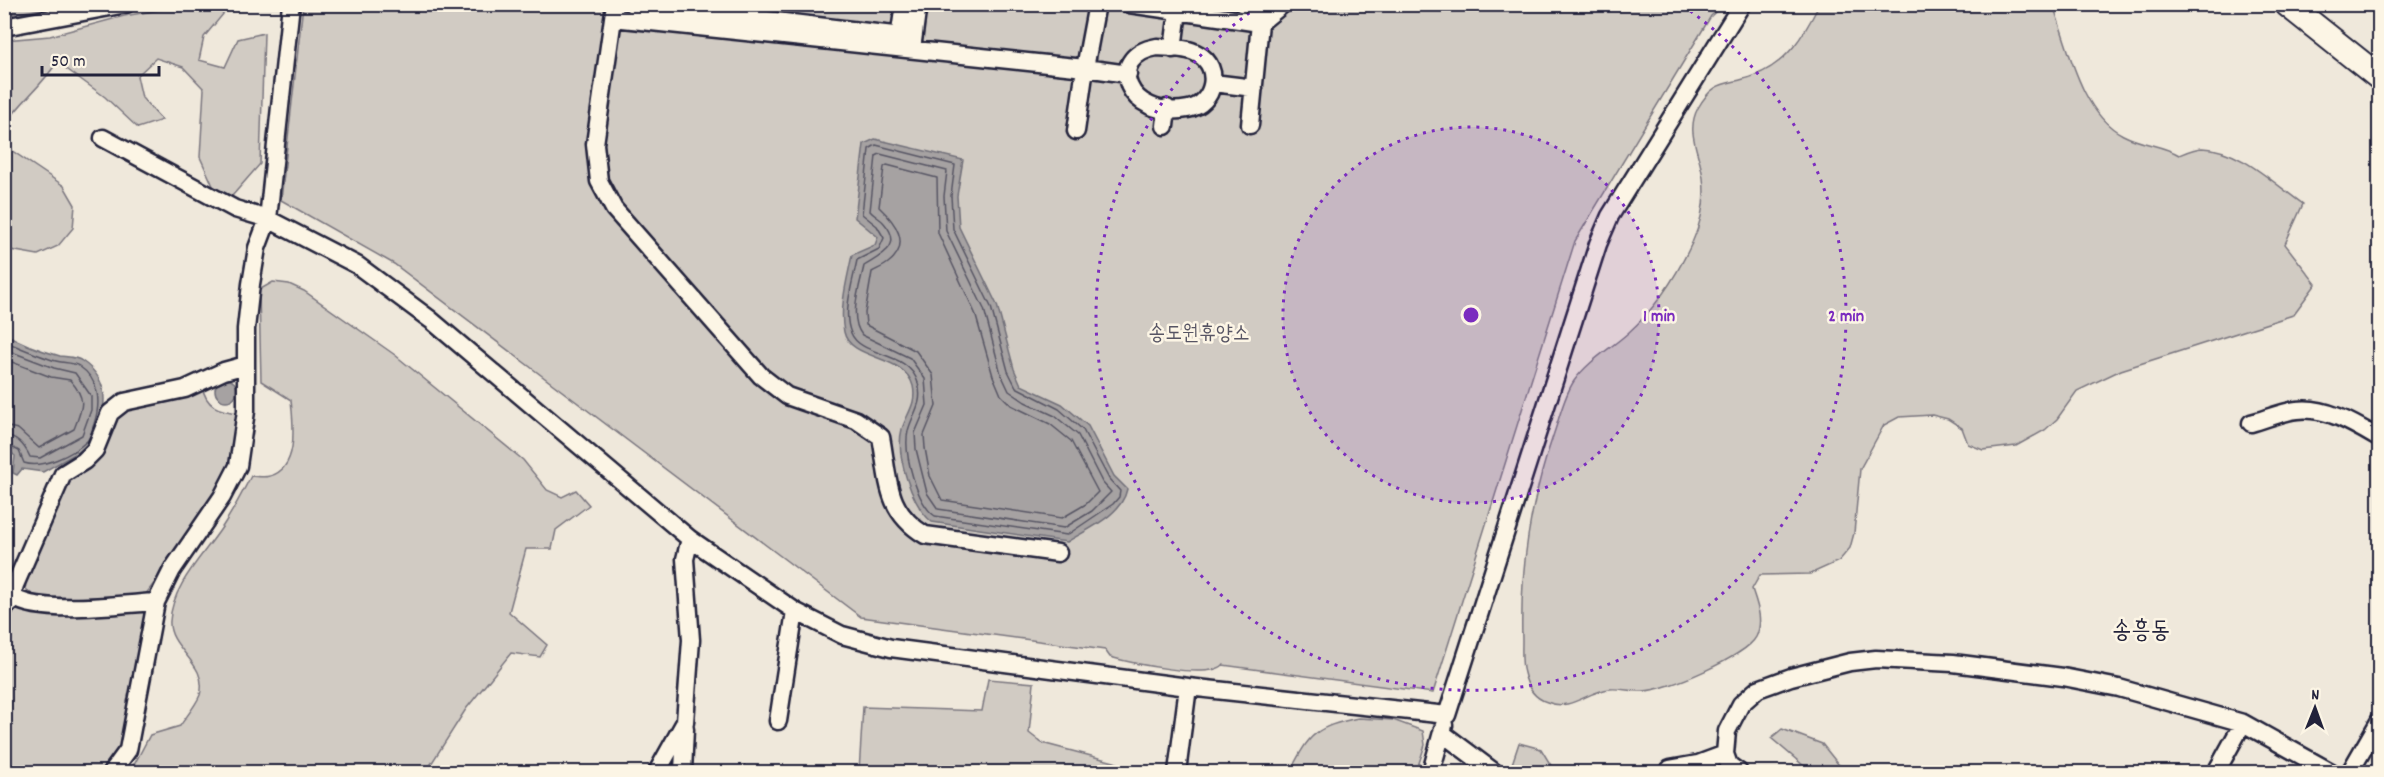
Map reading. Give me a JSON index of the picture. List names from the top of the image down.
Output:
{
  "districts": ["송흥동"],
  "parks": ["송도원휴양소"],
  "scale_bar": "50 m",
  "north": "top",
  "rings": ["1 min", "2 min"]
}
